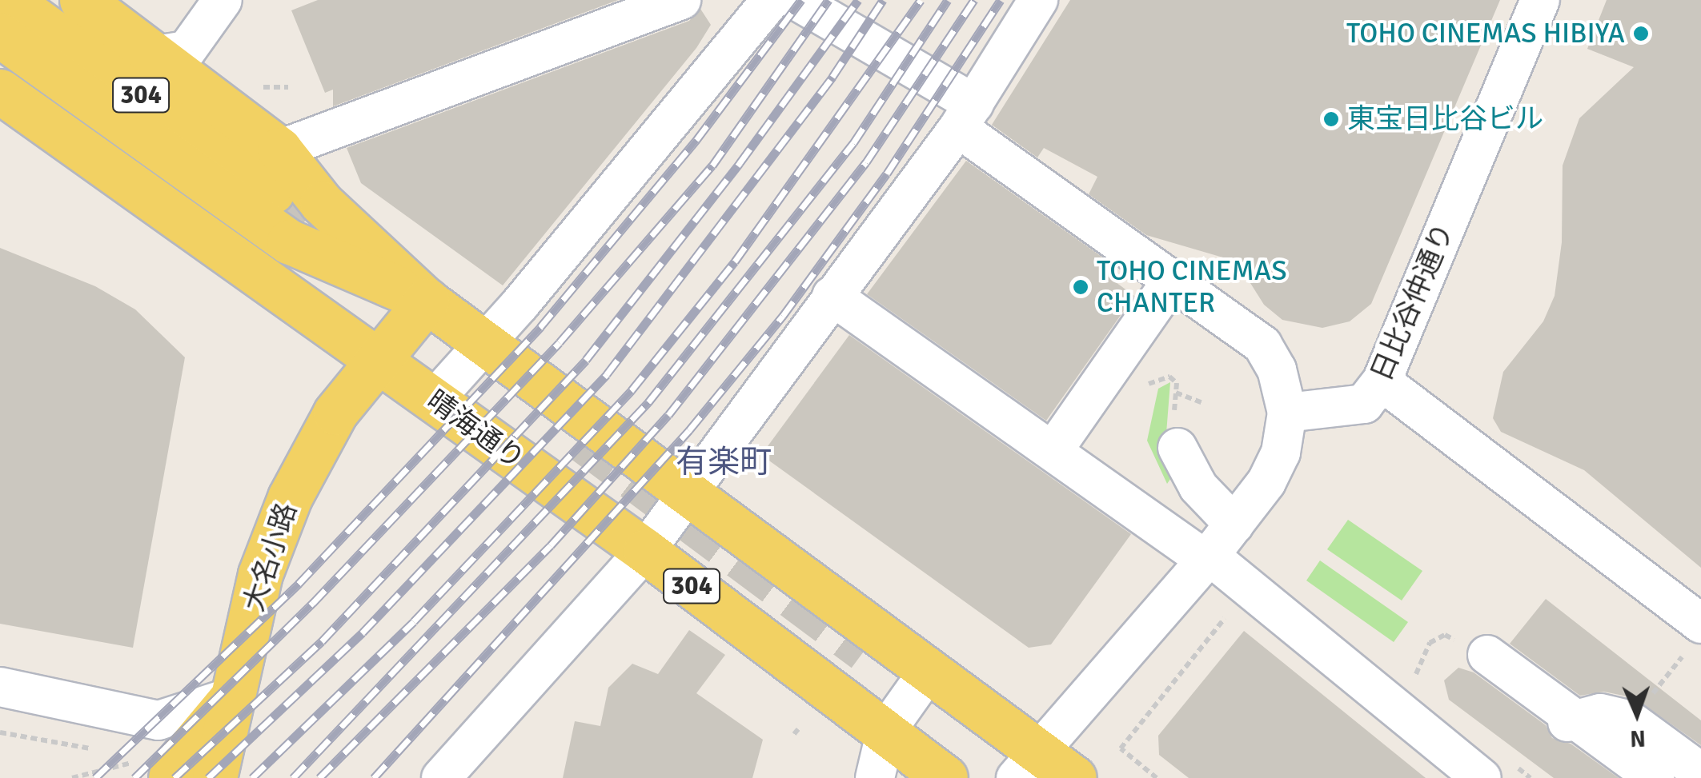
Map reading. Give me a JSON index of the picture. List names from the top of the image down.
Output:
{
  "streets": {
    "main road": ["304", "晴海通り", "大名小路"],
    "street": ["日比谷仲通り"]
  },
  "crossings": [
    ["304", "大名小路"],
    ["晴海通り", "大名小路"]
  ],
  "districts": ["有楽町"],
  "places": ["TOHO CINEMAS HIBIYA", "東宝日比谷ビル", "TOHO CINEMAS CHANTER"],
  "north": "bottom"
}
